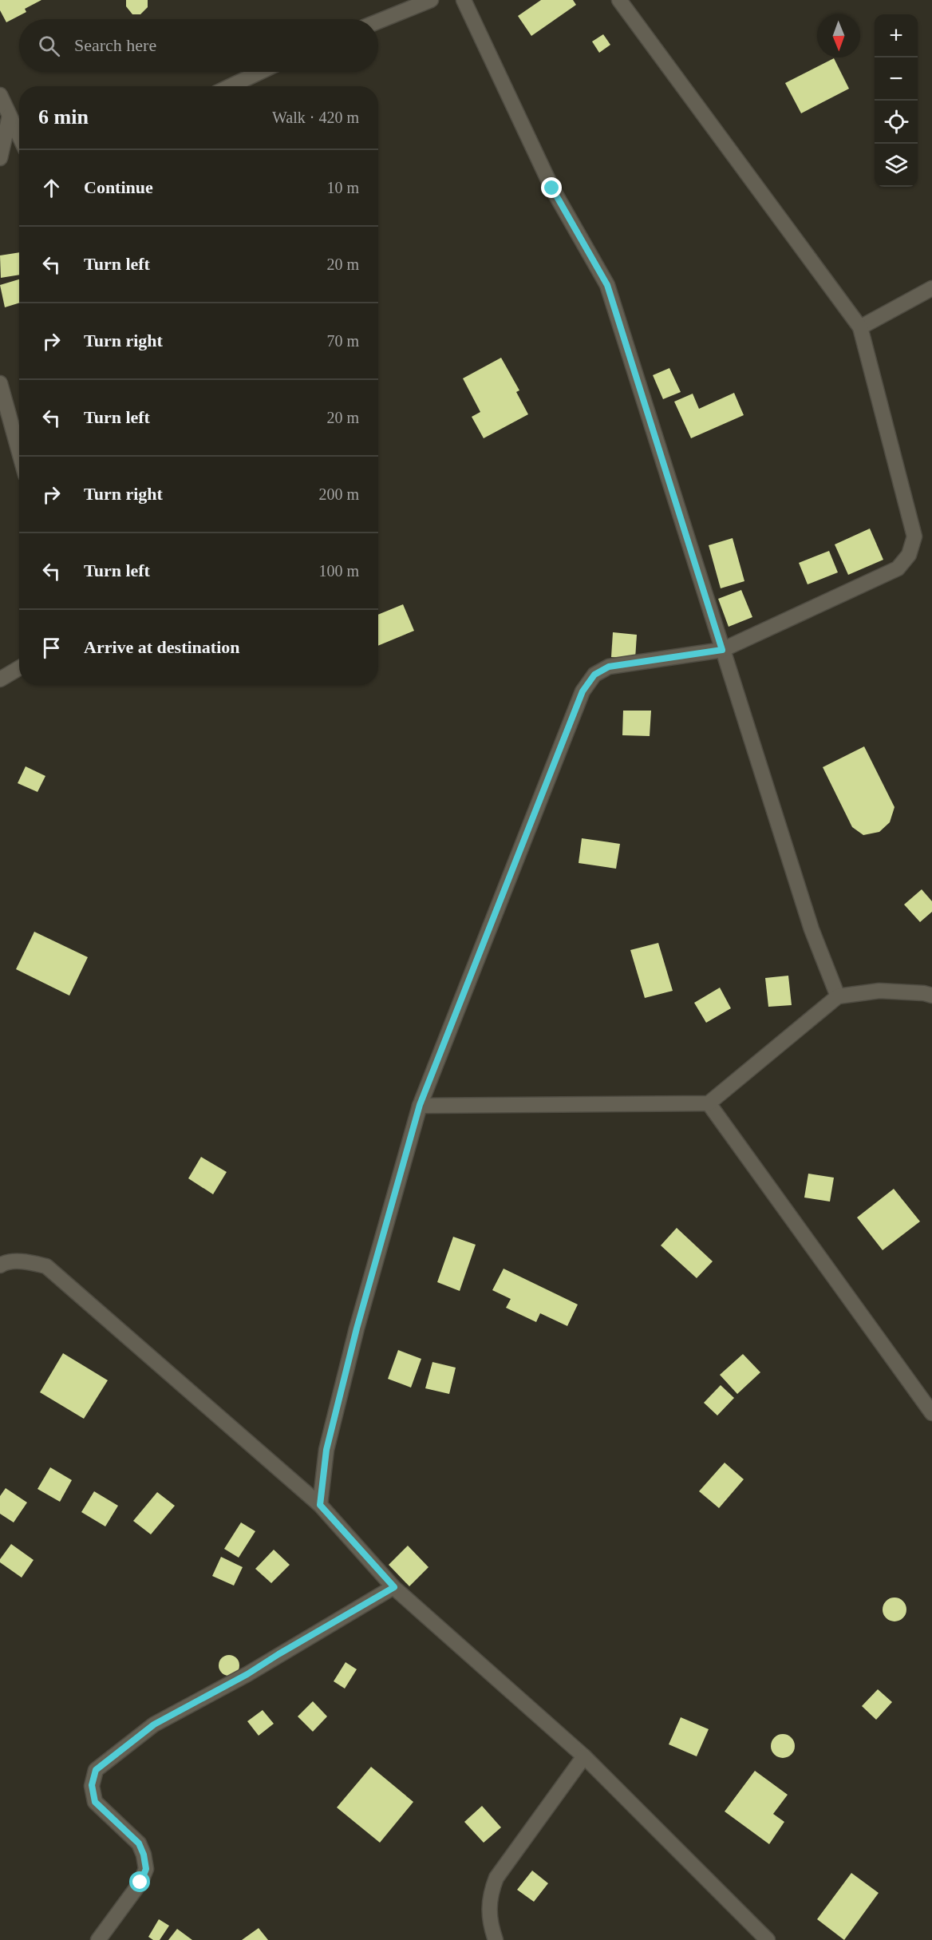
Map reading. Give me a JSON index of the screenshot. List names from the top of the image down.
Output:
{
  "north": "bottom",
  "page": {
    "map_buttons": ["+", "−"],
    "search": "Search here",
    "heading": ["6 min", "Walk · 420 m"],
    "list": [
      ["Continue", "10 m"],
      ["Turn left", "20 m"],
      ["Turn right", "70 m"],
      ["Turn left", "20 m"],
      ["Turn right", "200 m"],
      ["Turn left", "100 m"],
      "Arrive at destination"
    ]
  }
}
